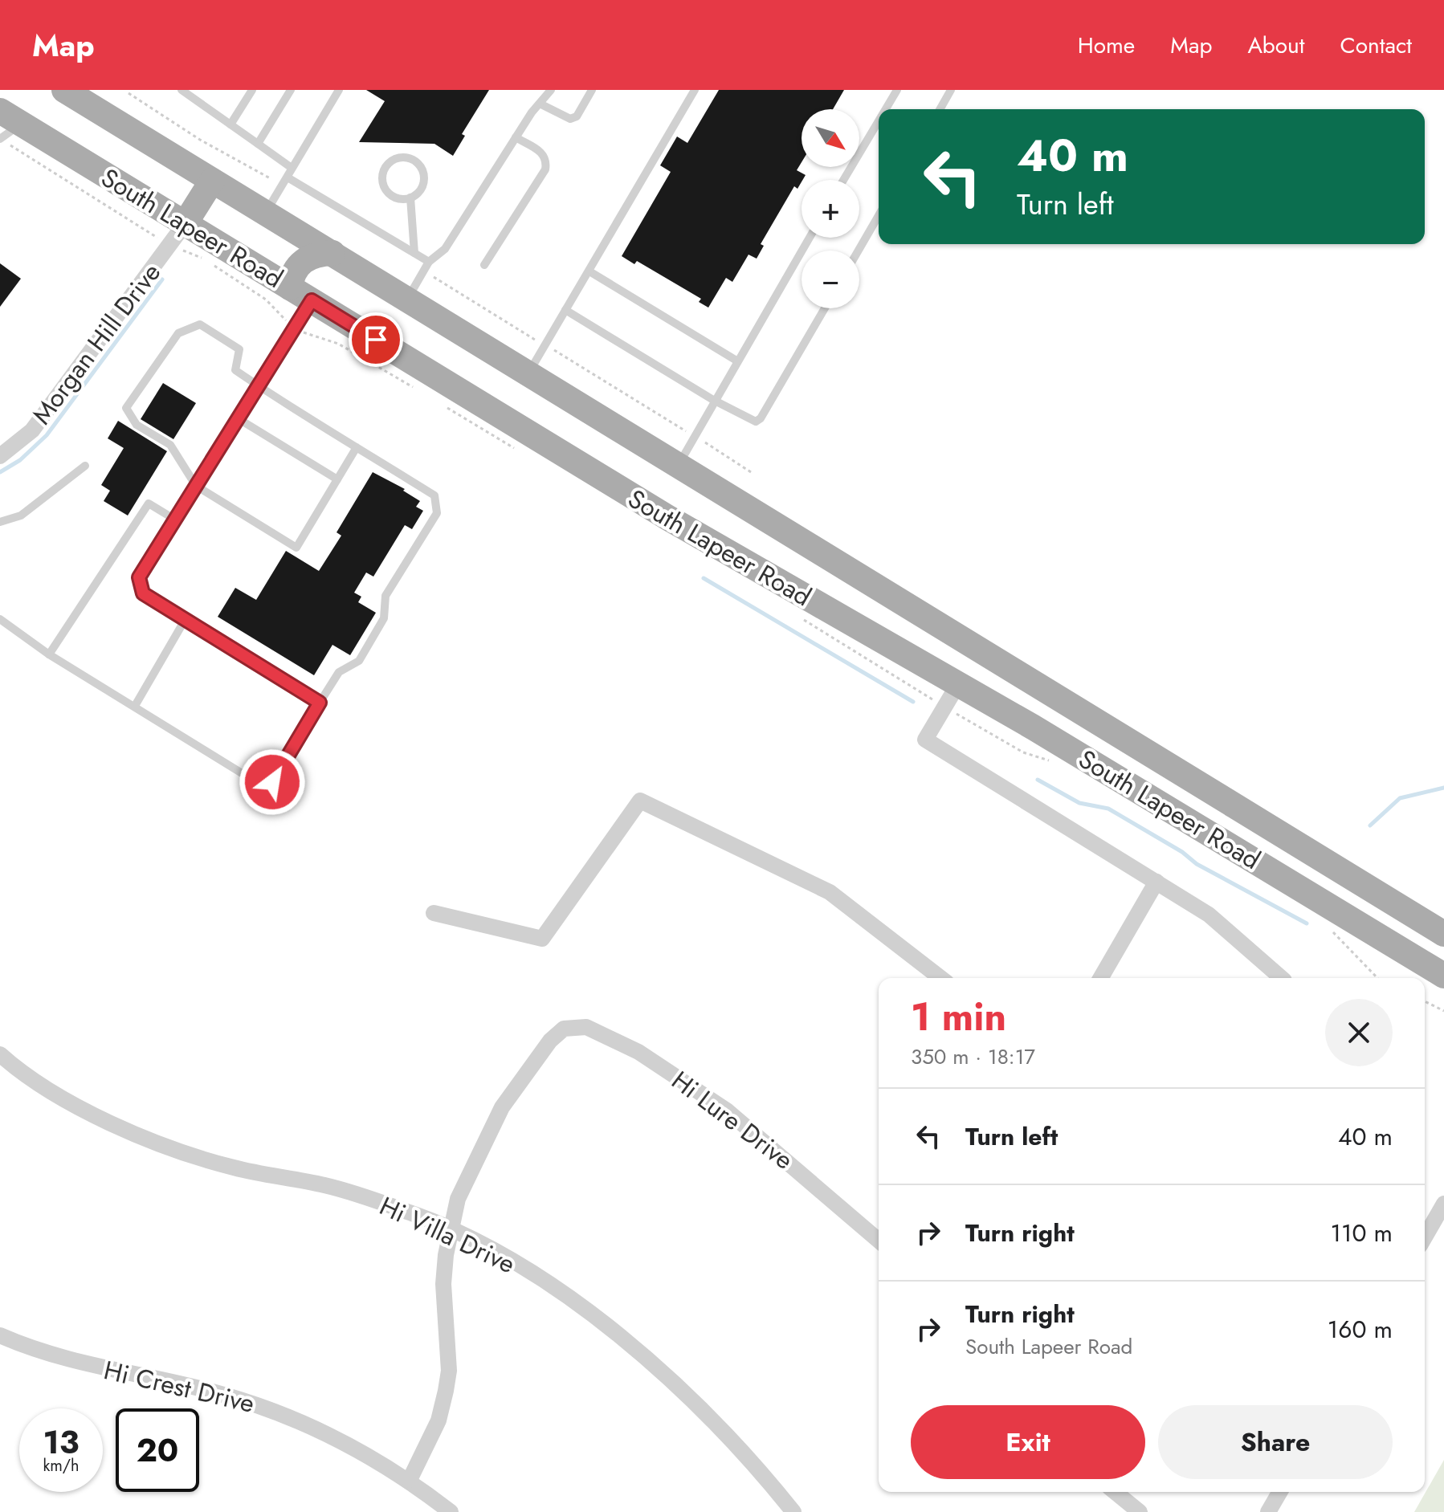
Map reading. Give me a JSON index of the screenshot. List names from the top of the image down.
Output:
{
  "streets": {
    "main road": ["South Lapeer Road"],
    "street": [
      "Morgan Hill Drive",
      "Hi Lure Drive",
      "Hi Villa Drive",
      "Hi Crest Drive"
    ]
  },
  "crossings": [
    ["South Lapeer Road", "Morgan Hill Drive"],
    ["Hi Lure Drive", "Hi Villa Drive"]
  ],
  "north": "bottom right",
  "page": {
    "header": "Map",
    "nav": [
      "Home",
      "Map",
      "About",
      "Contact"
    ],
    "map_buttons": ["+", "−"],
    "turn": ["40 m", "Turn left"],
    "heading": ["1 min", "350 m · 18:17"],
    "list": [
      {
        "name": "Turn left",
        "value": "40 m"
      },
      {
        "name": "Turn right",
        "value": "110 m"
      },
      {
        "name": "Turn right",
        "note": "South Lapeer Road",
        "value": "160 m"
      }
    ],
    "buttons": ["Exit", "Share"],
    "speed": "13 km/h",
    "limit": "20"
  }
}
